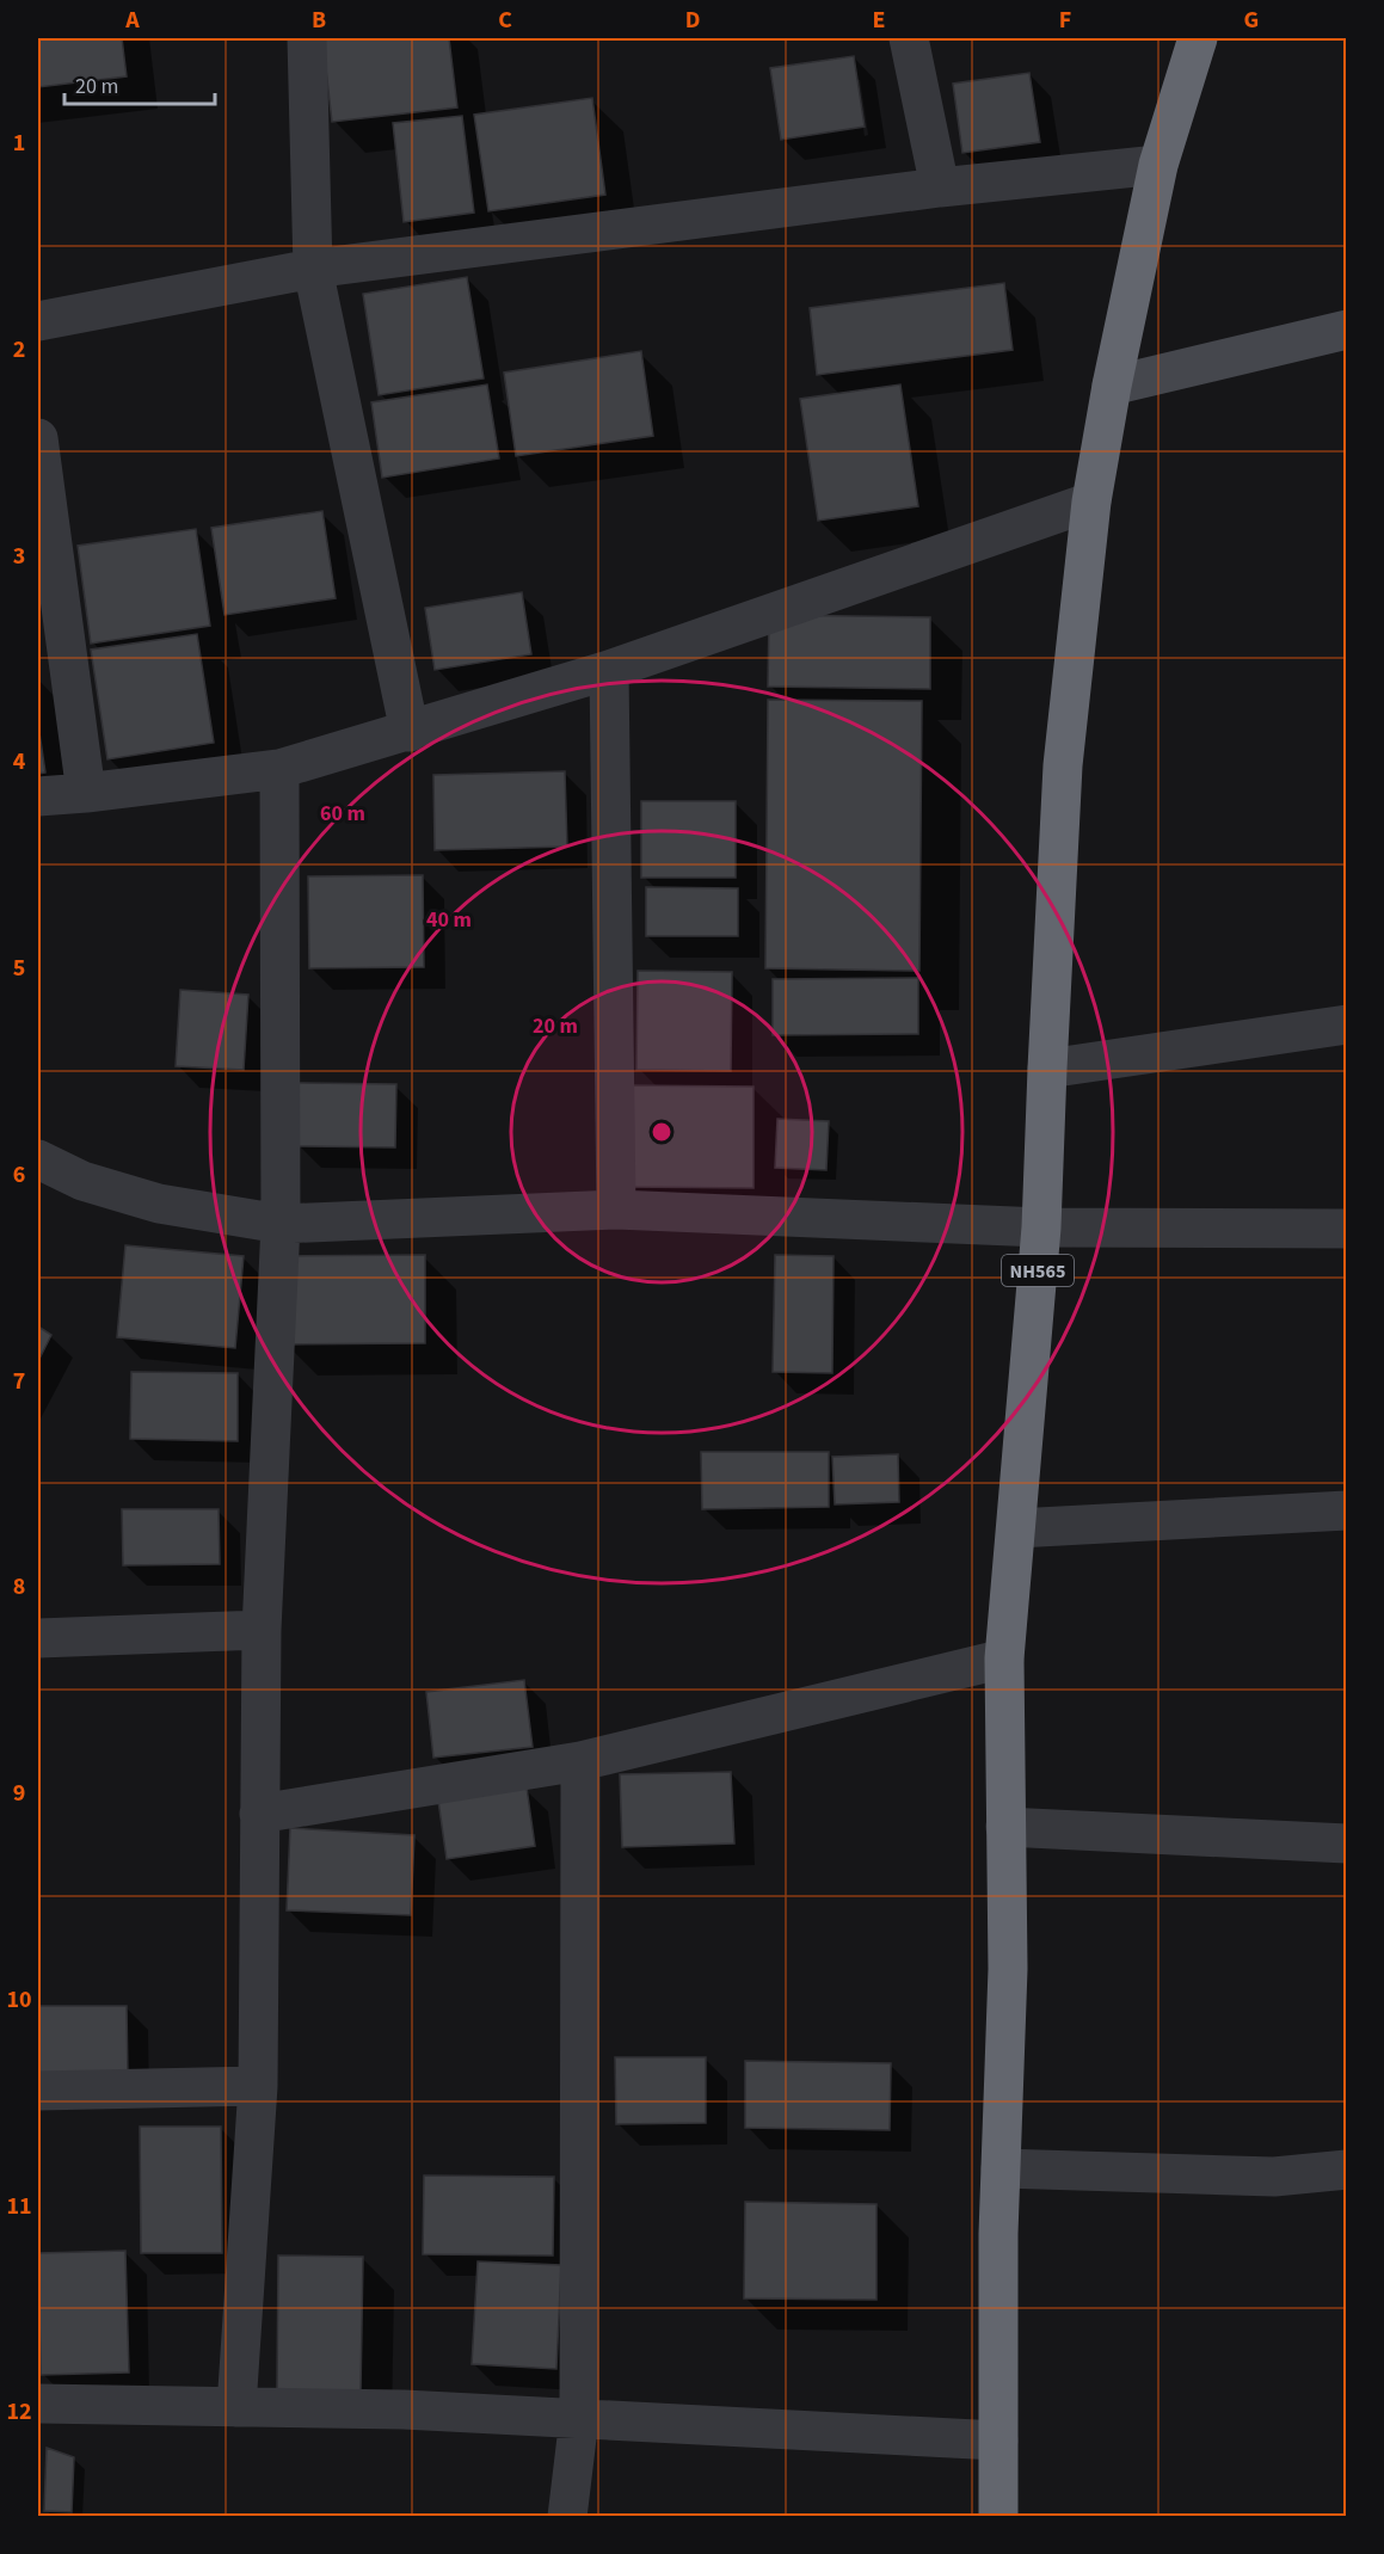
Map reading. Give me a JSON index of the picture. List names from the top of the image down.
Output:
{
  "streets": {
    "highway": ["NH565"]
  },
  "scale_bar": "20 m",
  "grid": {
    "columns": [
      "A",
      "B",
      "C",
      "D",
      "E",
      "F",
      "G"
    ],
    "rows": [
      "1",
      "2",
      "3",
      "4",
      "5",
      "6",
      "7",
      "8",
      "9",
      "10",
      "11",
      "12"
    ]
  },
  "rings": ["60 m", "40 m", "20 m"]
}
